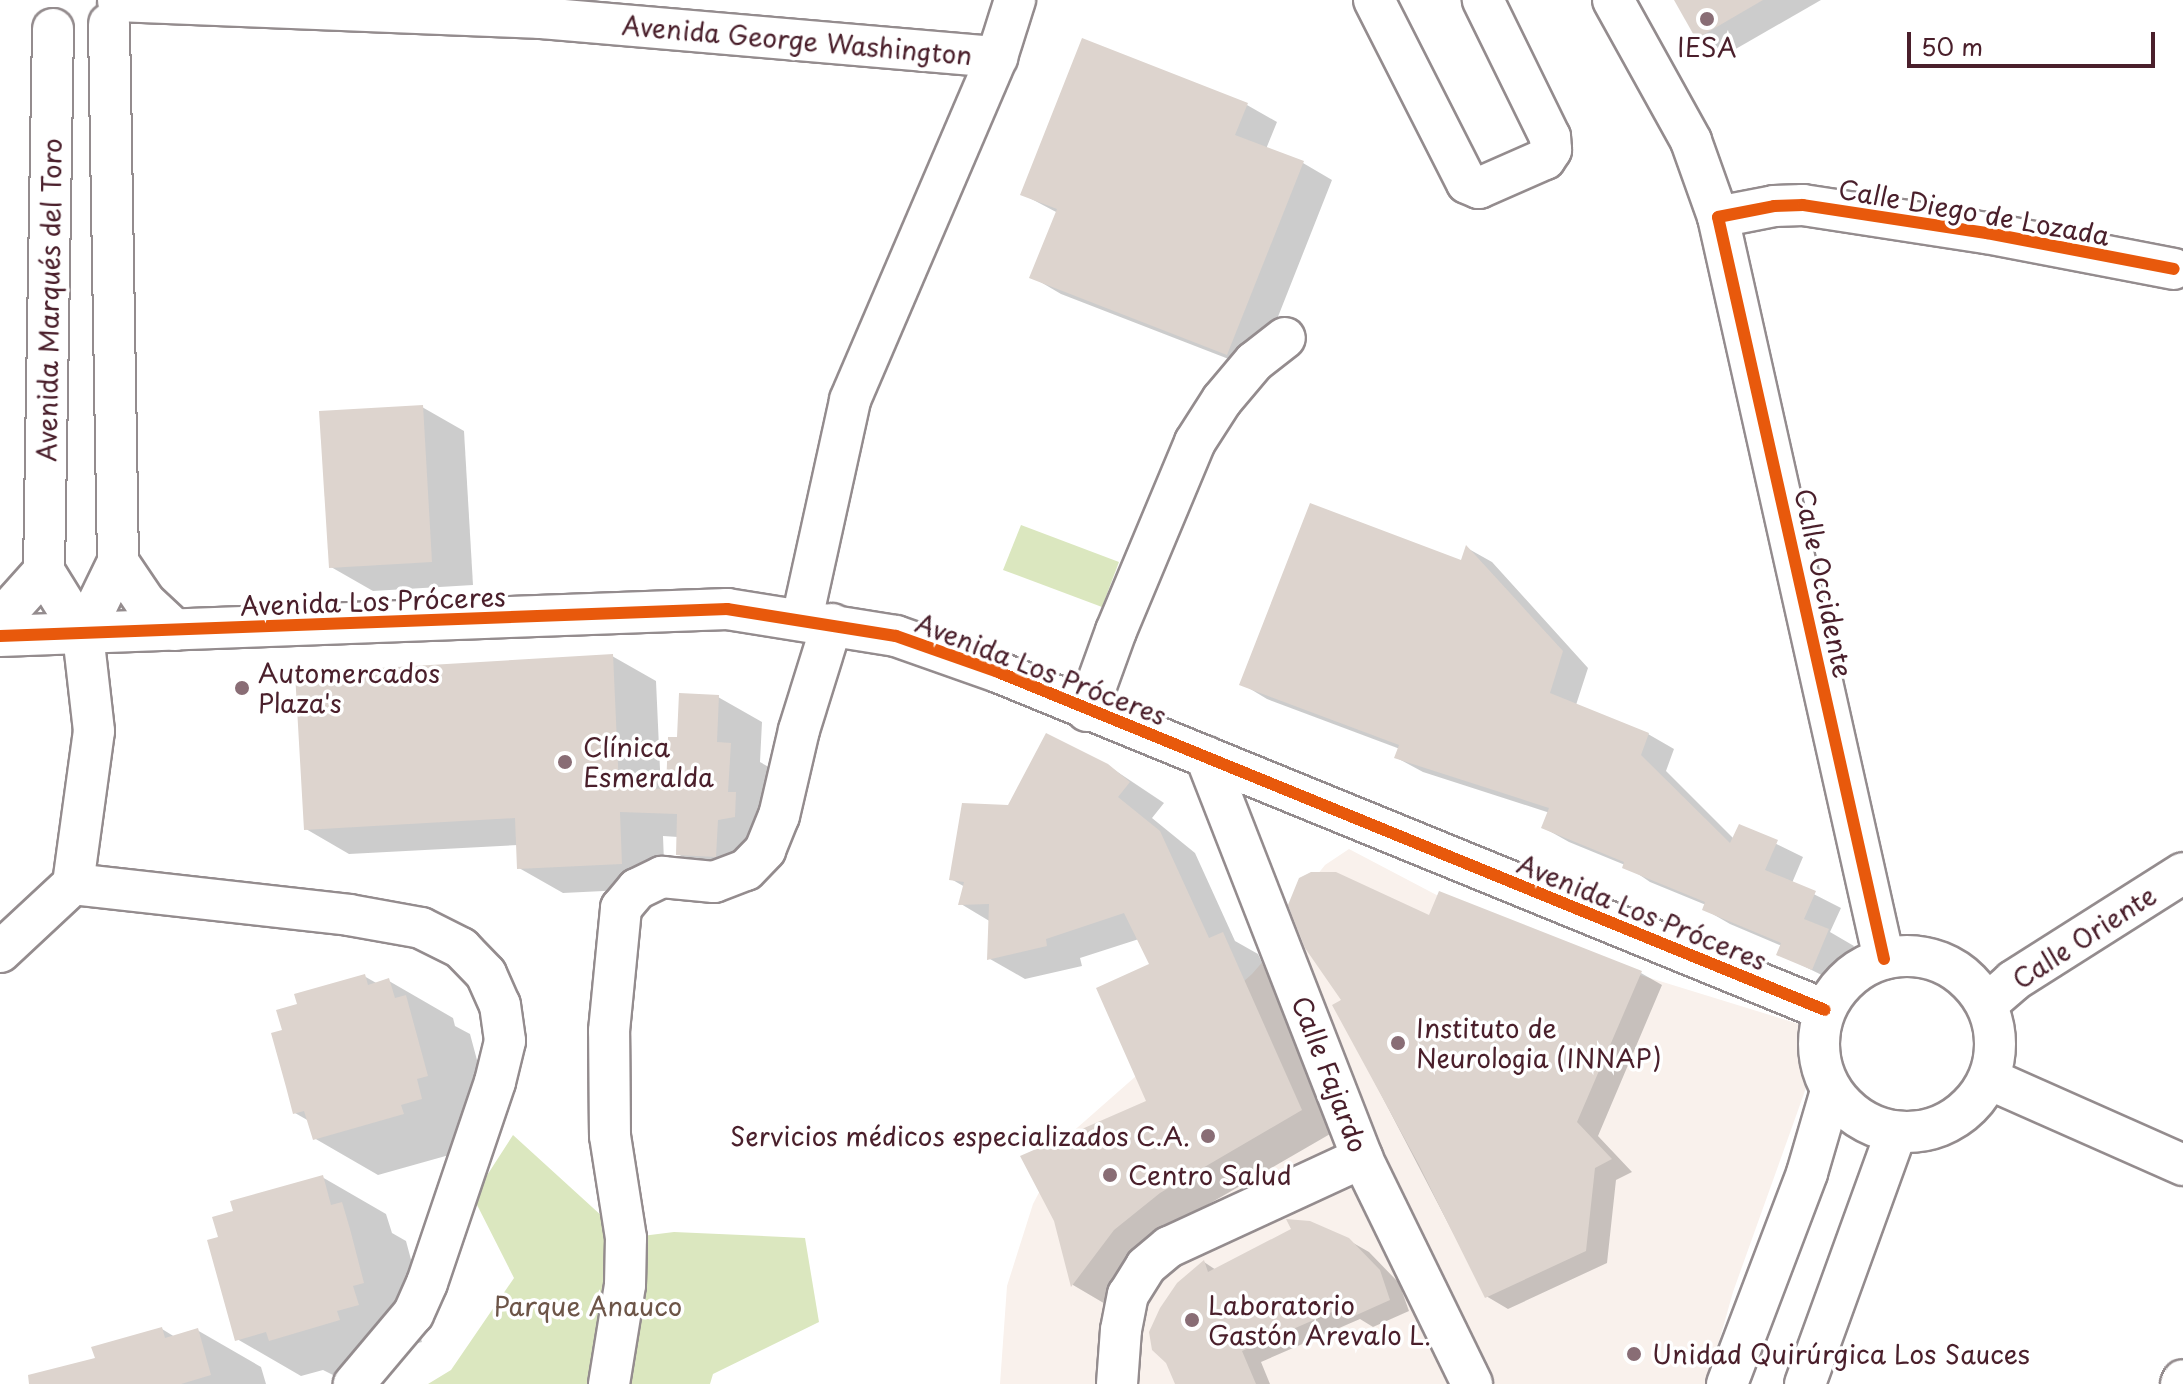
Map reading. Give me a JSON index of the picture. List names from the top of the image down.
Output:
{
  "streets": {
    "street": [
      "Avenida George Washington",
      "Calle Diego de Lozada",
      "Avenida Marqués del Toro",
      "Calle Occidente",
      "Avenida Los Próceres",
      "Calle Oriente",
      "Calle Fajardo"
    ]
  },
  "crossings": [
    ["Avenida George Washington", "Avenida Marqués del Toro"],
    ["Calle Diego de Lozada", "Calle Occidente"],
    ["Calle Occidente", "Avenida Los Próceres"],
    ["Calle Occidente", "Calle Oriente"],
    ["Avenida Los Próceres", "Calle Oriente"],
    ["Avenida Los Próceres", "Calle Fajardo"]
  ],
  "parks": ["Parque Anauco"],
  "places": [
    "IESA",
    "Automercados Plaza's",
    "Clínica Esmeralda",
    "Instituto de Neurologia (INNAP)",
    "Servicios médicos especializados C.A.",
    "Centro Salud",
    "Laboratorio Gastón Arevalo L.",
    "Unidad Quirúrgica Los Sauces"
  ],
  "scale_bar": "50 m"
}
